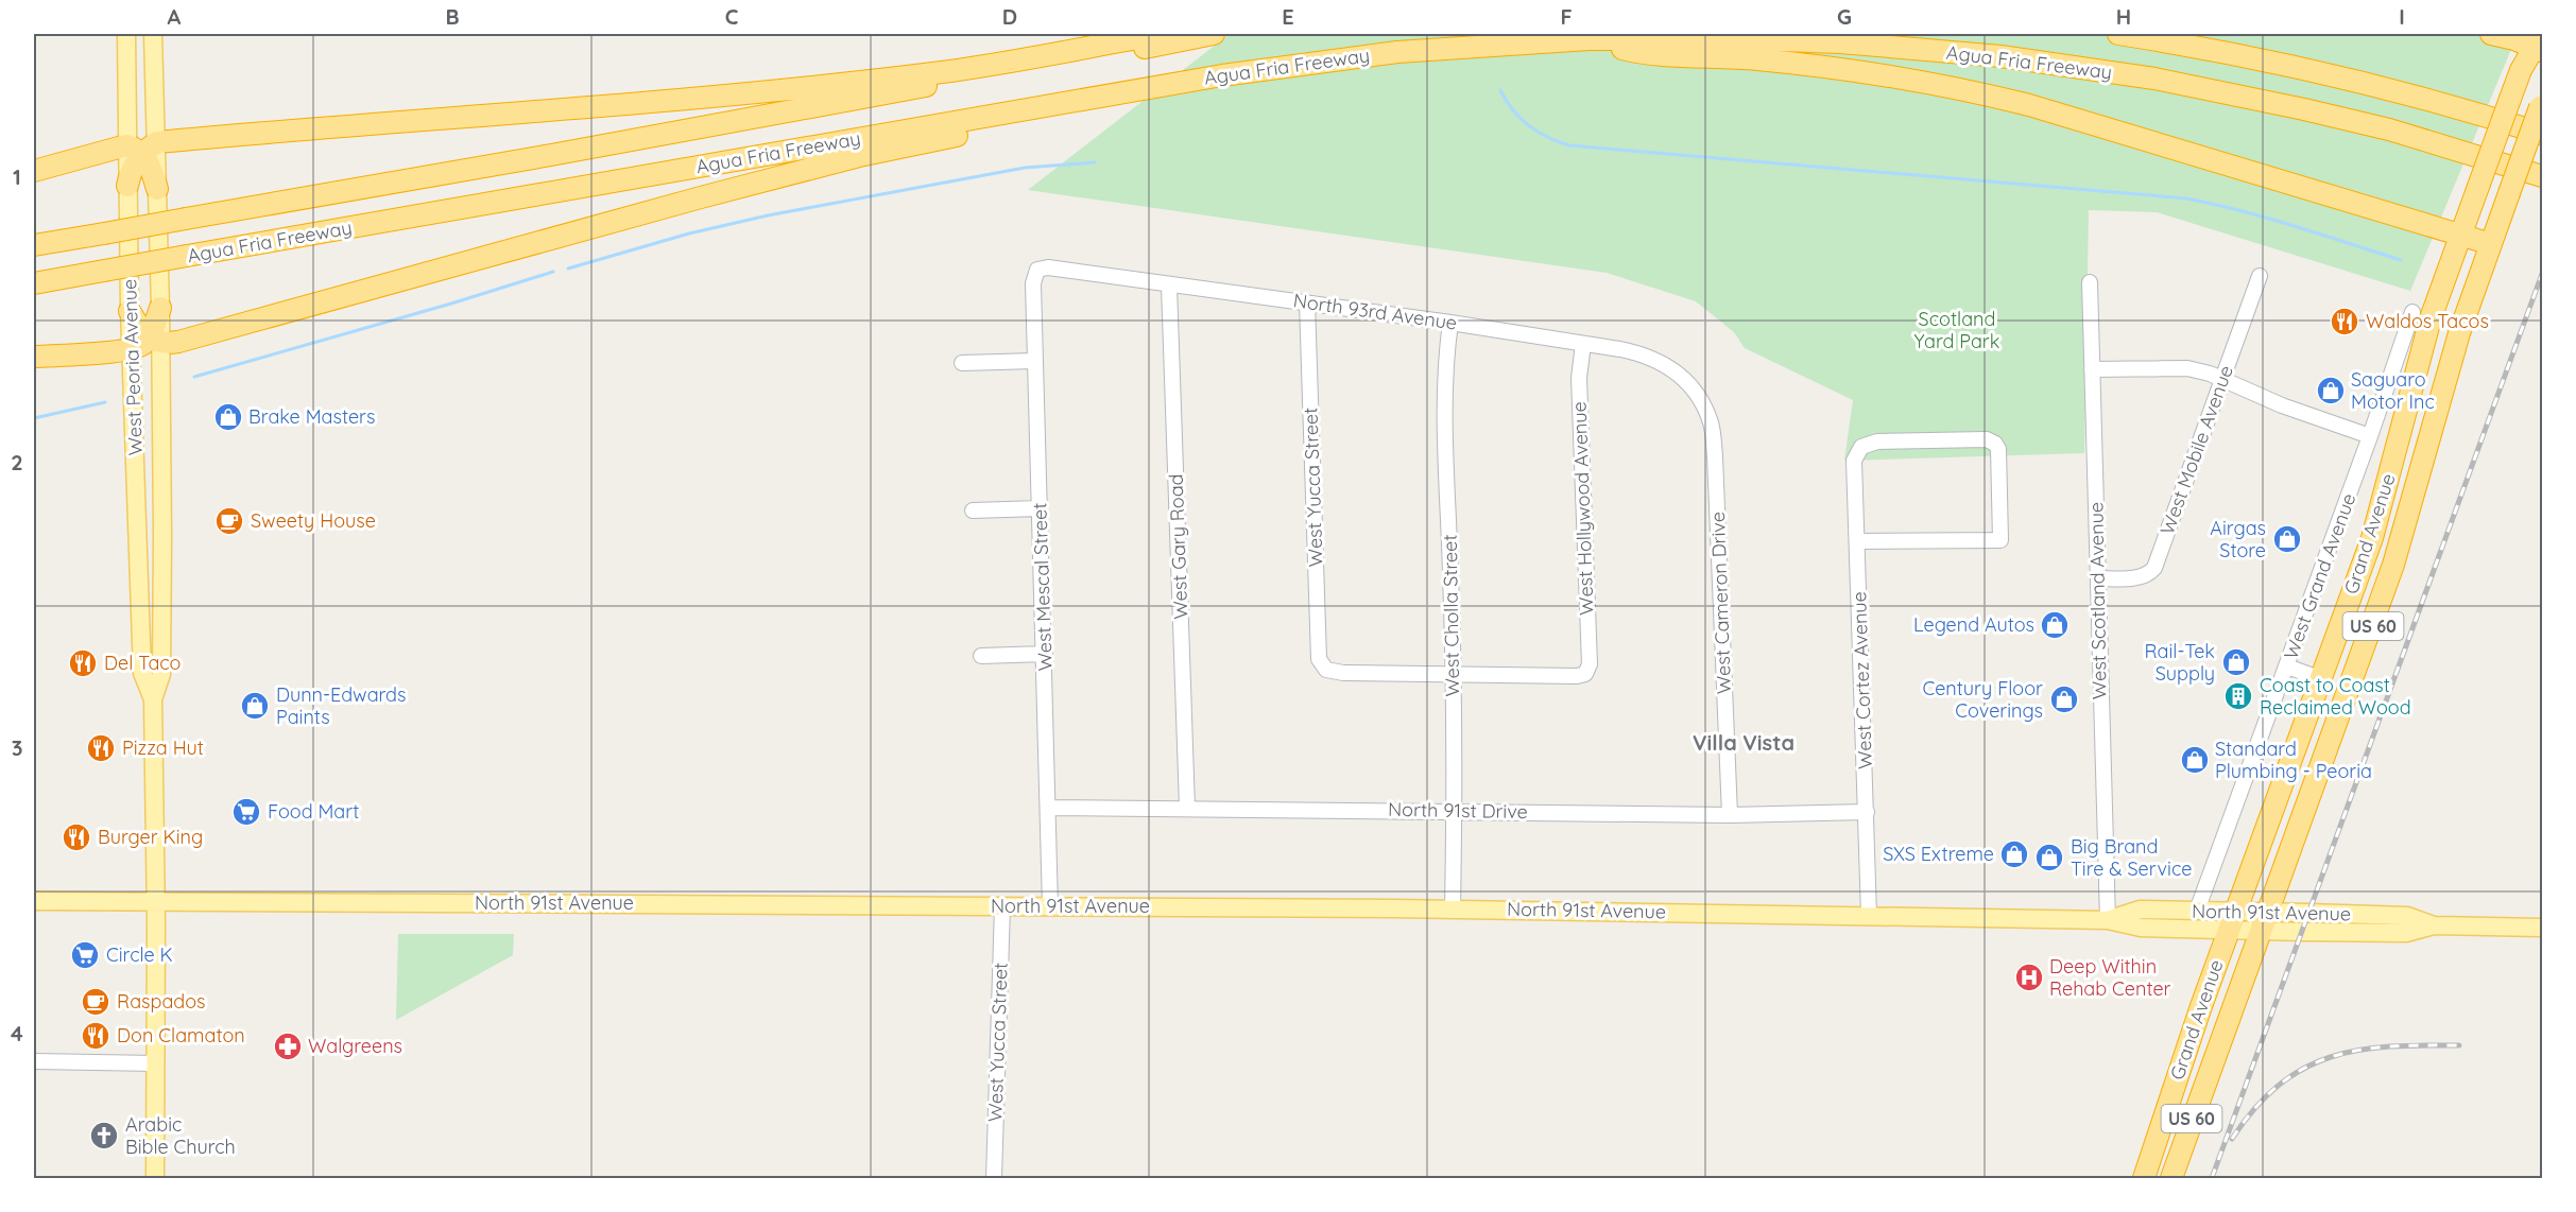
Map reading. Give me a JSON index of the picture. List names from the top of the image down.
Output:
{
  "streets": {
    "highway": ["Agua Fria Freeway", "Grand Avenue", "US 60"],
    "main road": ["West Peoria Avenue", "North 91st Avenue"],
    "street": [
      "North 93rd Avenue",
      "West Mobile Avenue",
      "West Yucca Street",
      "West Hollywood Avenue",
      "West Gary Road",
      "West Grand Avenue",
      "West Mescal Street",
      "West Scotland Avenue",
      "West Cameron Drive",
      "West Cholla Street",
      "West Cortez Avenue",
      "North 91st Drive"
    ]
  },
  "crossings": [
    ["North 93rd Avenue", "West Yucca Street"],
    ["North 93rd Avenue", "West Hollywood Avenue"],
    ["North 93rd Avenue", "West Gary Road"],
    ["North 93rd Avenue", "West Mescal Street"],
    ["North 93rd Avenue", "West Cameron Drive"],
    ["North 93rd Avenue", "West Cholla Street"],
    ["West Peoria Avenue", "North 91st Avenue"],
    ["West Mobile Avenue", "West Scotland Avenue"],
    ["West Yucca Street", "West Hollywood Avenue"],
    ["West Yucca Street", "West Cholla Street"],
    ["West Yucca Street", "North 91st Avenue"],
    ["West Hollywood Avenue", "West Cholla Street"],
    ["Grand Avenue", "North 91st Avenue"],
    ["West Gary Road", "North 91st Drive"],
    ["West Grand Avenue", "North 91st Avenue"],
    ["West Mescal Street", "North 91st Drive"],
    ["West Mescal Street", "North 91st Avenue"],
    ["West Scotland Avenue", "North 91st Avenue"],
    ["West Cameron Drive", "North 91st Drive"],
    ["West Cholla Street", "North 91st Drive"],
    ["West Cholla Street", "North 91st Avenue"],
    ["West Cortez Avenue", "North 91st Drive"],
    ["West Cortez Avenue", "North 91st Avenue"]
  ],
  "districts": ["Villa Vista"],
  "parks": ["Scotland Yard Park"],
  "places": {
    "restaurant": [
      "Waldos Tacos",
      "Del Taco",
      "Pizza Hut",
      "Burger King",
      "Don Clamaton"
    ],
    "shop": [
      "Saguaro Motor Inc",
      "Brake Masters",
      "Airgas Store",
      "Legend Autos",
      "Rail-Tek Supply",
      "Century Floor Coverings",
      "Dunn-Edwards Paints",
      "Standard Plumbing - Peoria",
      "SXS Extreme",
      "Big Brand Tire & Service"
    ],
    "cafe": ["Sweety House", "Raspados"],
    "building": ["Coast to Coast Reclaimed Wood"],
    "supermarket": ["Food Mart", "Circle K"],
    "hospital": ["Deep Within Rehab Center"],
    "pharmacy": ["Walgreens"],
    "church": ["Arabic Bible Church"]
  },
  "grid": {
    "columns": [
      "A",
      "B",
      "C",
      "D",
      "E",
      "F",
      "G",
      "H",
      "I"
    ],
    "rows": [
      "1",
      "2",
      "3",
      "4"
    ]
  }
}
